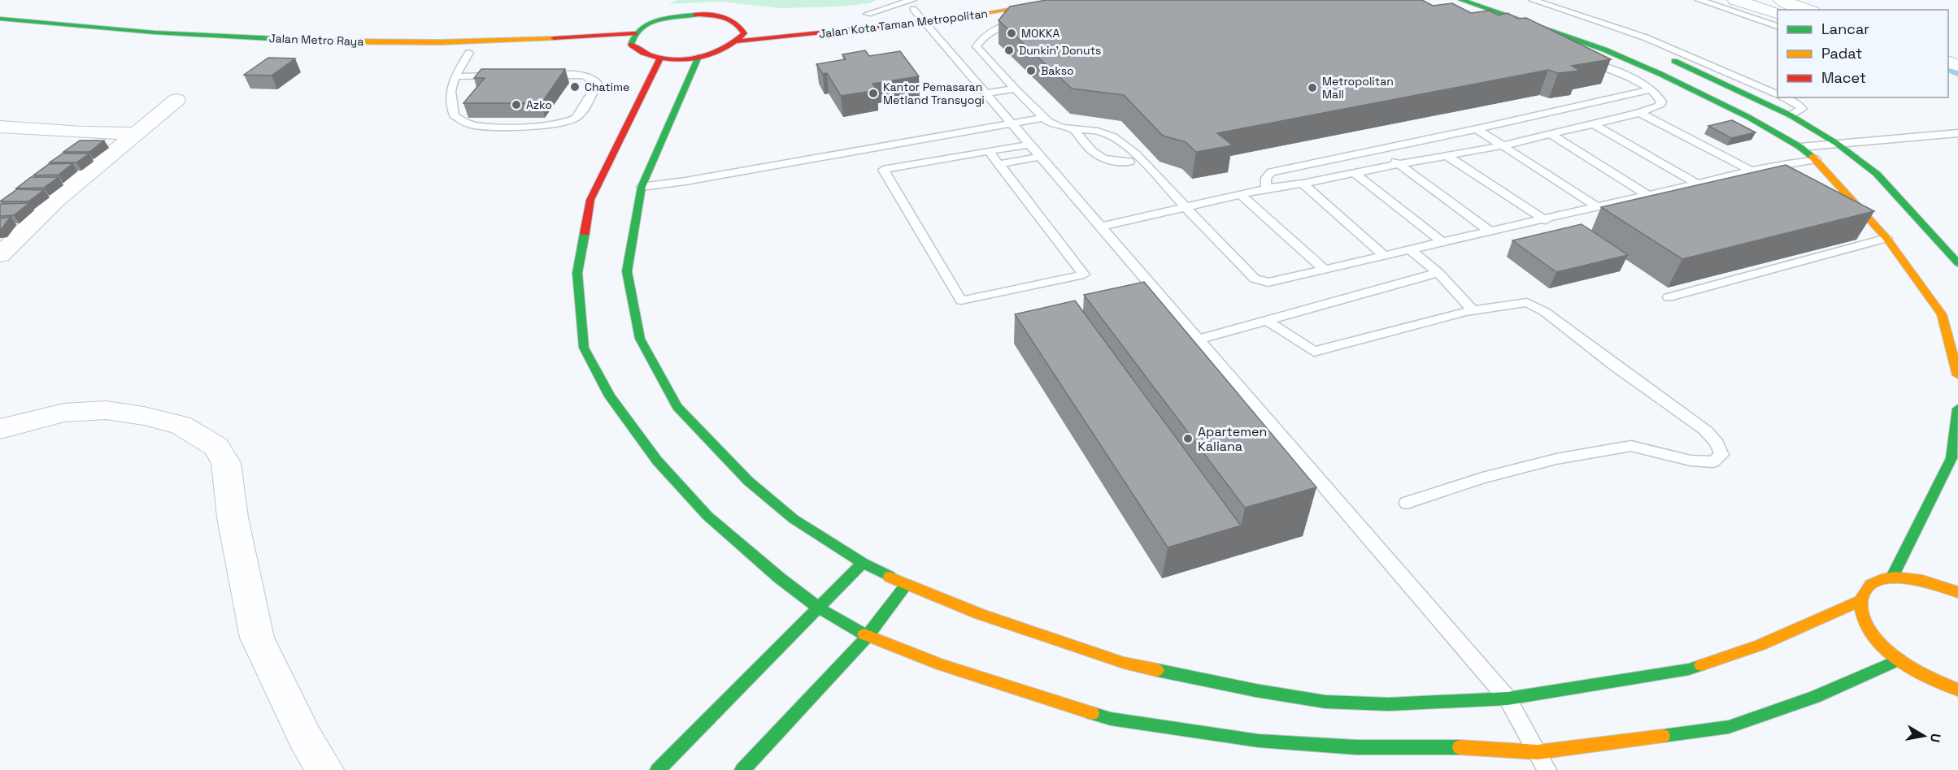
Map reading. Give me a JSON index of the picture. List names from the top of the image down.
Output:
{
  "streets": {
    "street": ["Jalan Kota Taman Metropolitan", "Jalan Metro Raya"]
  },
  "places": [
    "MOKKA",
    "Dunkin' Donuts",
    "Bakso",
    "Chatime",
    "Metropolitan Mall",
    "Kantor Pemasaran Metland Transyogi",
    "Azko",
    "Apartemen Kaliana"
  ],
  "legend": ["Lancar", "Padat", "Macet"],
  "north": "right"
}
